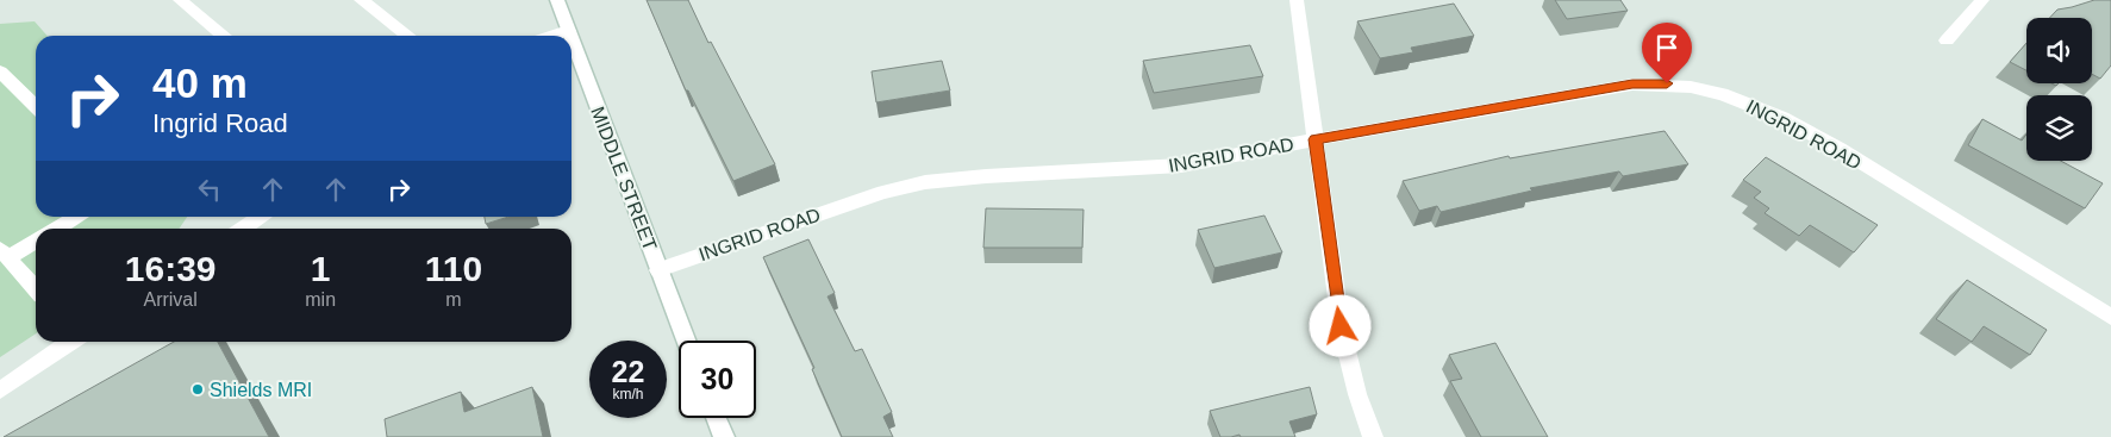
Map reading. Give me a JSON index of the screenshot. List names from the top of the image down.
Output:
{
  "streets": {
    "street": ["INGRID ROAD", "MIDDLE STREET"]
  },
  "crossings": [
    ["INGRID ROAD", "MIDDLE STREET"]
  ],
  "places": ["Shields MRI"],
  "page": {
    "turn": ["40 m", "Ingrid Road"],
    "eta": [
      "16:39",
      "Arrival",
      "1",
      "min",
      "110",
      "m"
    ],
    "speed": "22 km/h",
    "limit": "30"
  }
}
